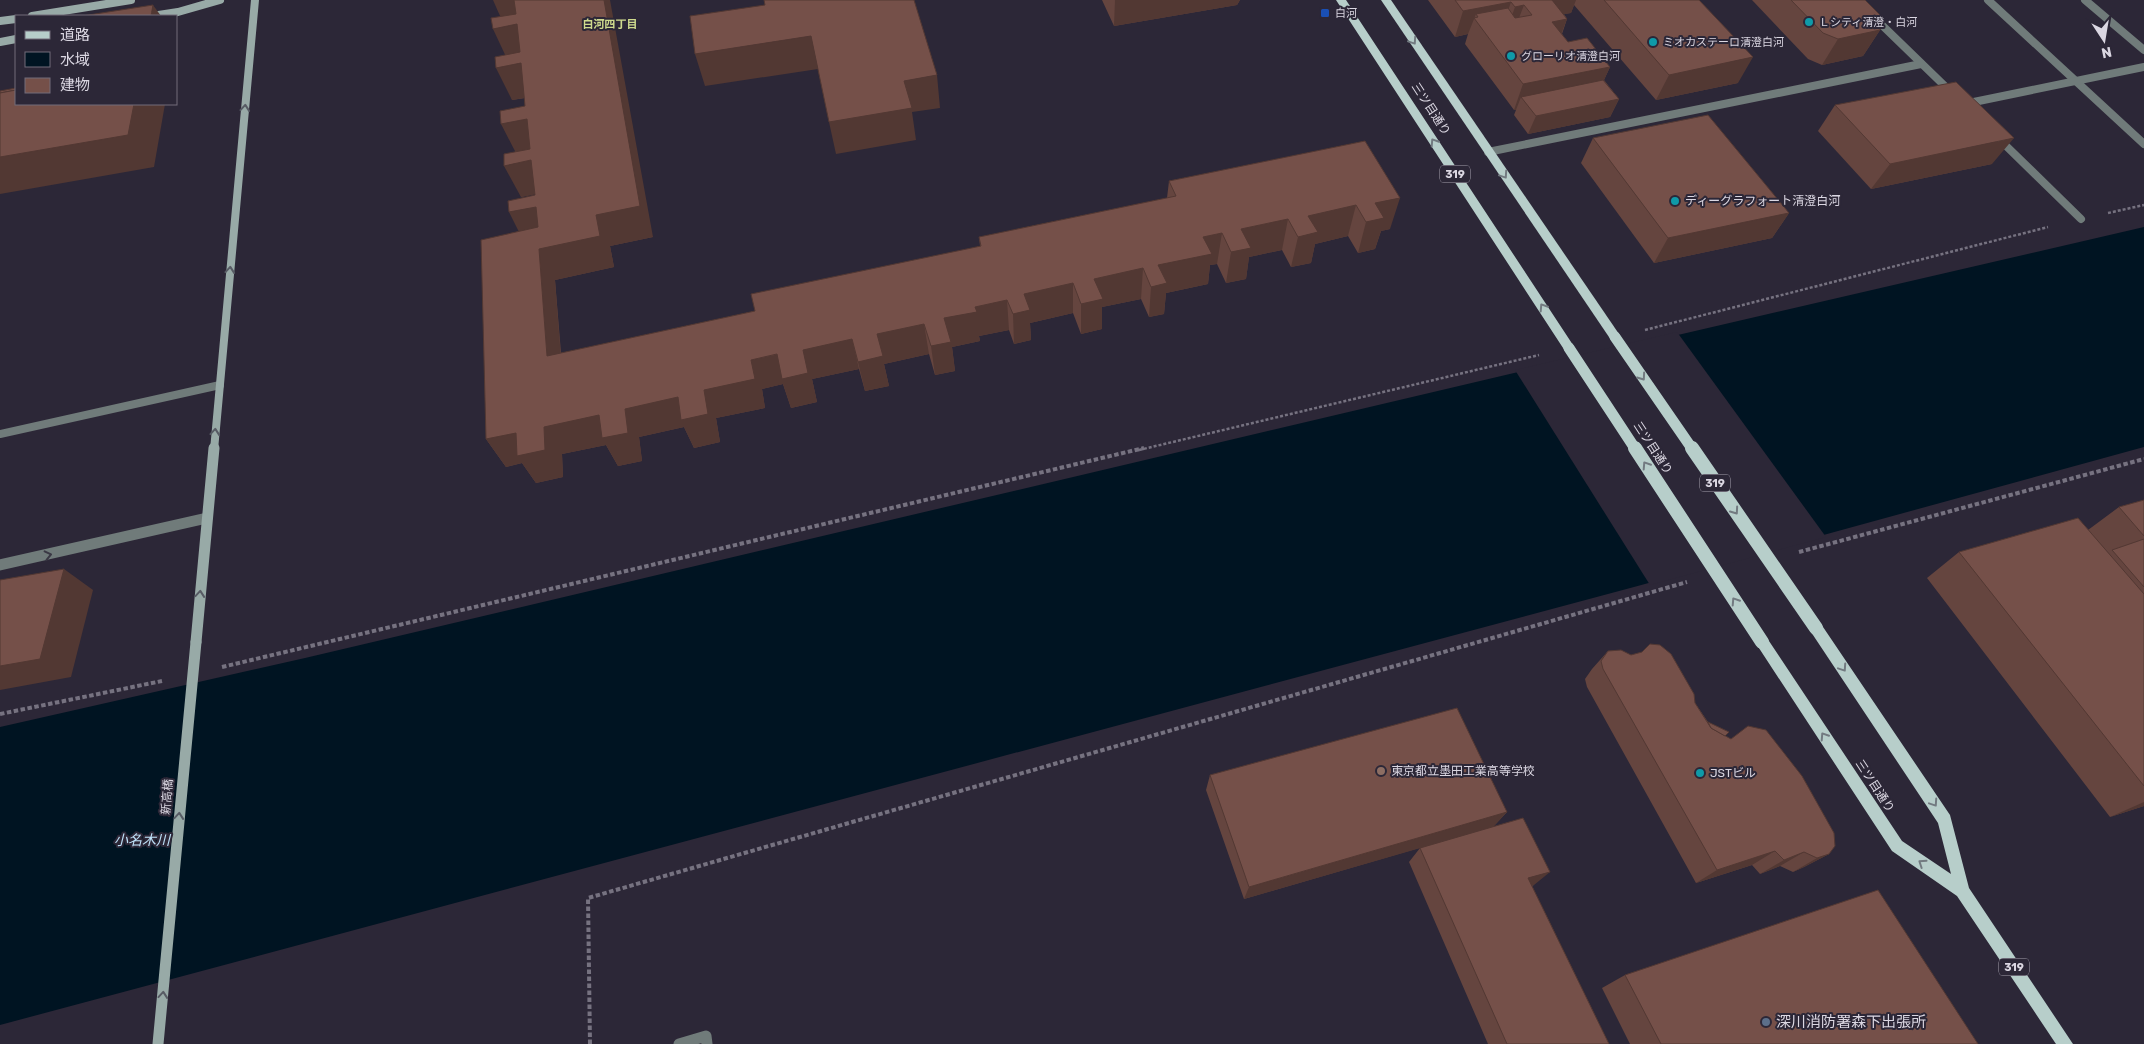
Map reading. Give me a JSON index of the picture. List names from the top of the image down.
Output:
{
  "streets": {
    "main road": ["三ツ目通り", "319"],
    "street": ["新高橋"]
  },
  "one_way": ["新高橋"],
  "districts": ["白河四丁目"],
  "water": ["小名木川"],
  "places": {
    "transit": ["白河"],
    "other": [
      "Ｌシティ清澄・白河",
      "ミオカステーロ清澄白河",
      "グローリオ清澄白河",
      "ディーグラフォート清澄白河",
      "東京都立墨田工業高等学校",
      "JSTビル",
      "深川消防署森下出張所"
    ]
  },
  "legend": ["道路", "水域", "建物"],
  "north": "bottom"
}
